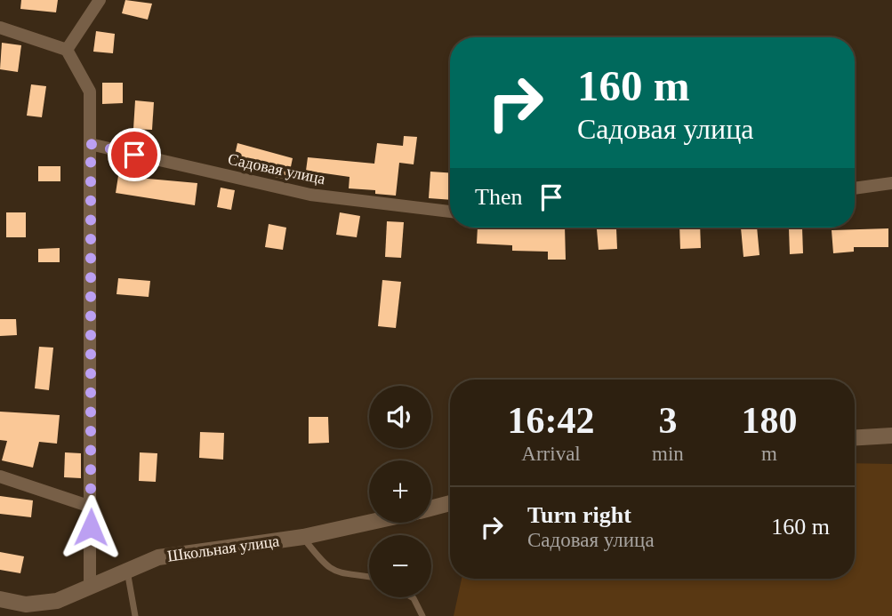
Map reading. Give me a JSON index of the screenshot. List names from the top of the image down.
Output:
{
  "streets": {
    "street": ["Садовая улица", "Школьная улица"]
  },
  "page": {
    "turn": ["160 m", "Садовая улица"],
    "then": "Then",
    "eta": [
      "16:42",
      "Arrival",
      "3",
      "min",
      "180",
      "m"
    ],
    "map_buttons": ["+", "−"],
    "list": [
      {
        "name": "Turn right",
        "note": "Садовая улица",
        "value": "160 m"
      }
    ]
  }
}
